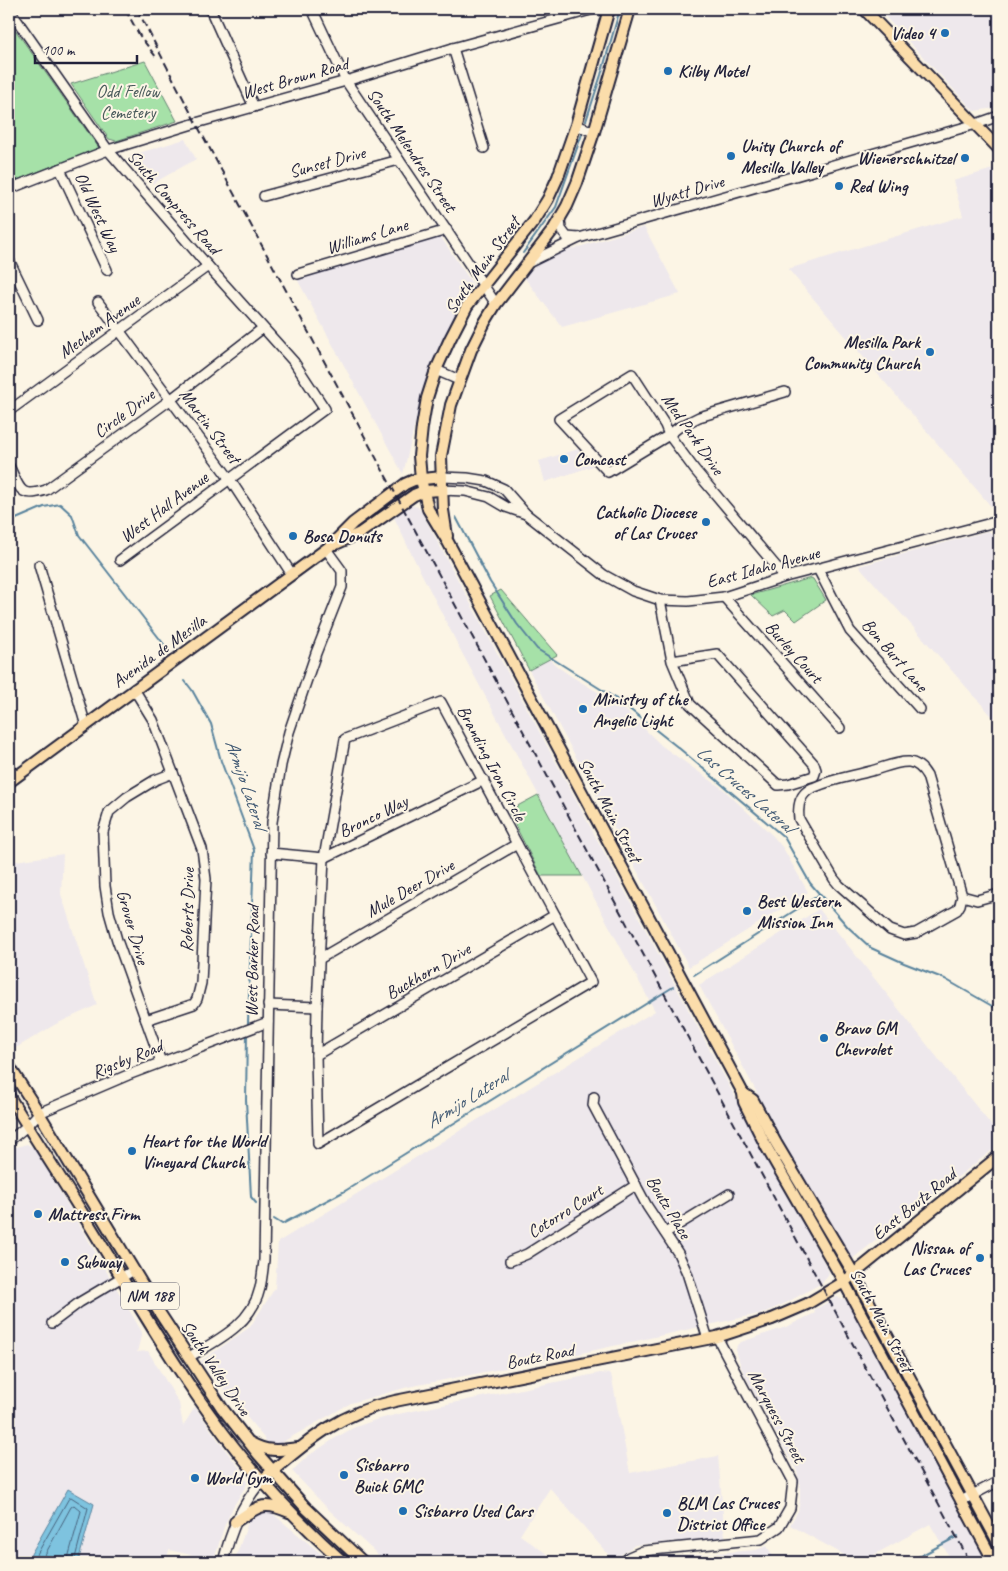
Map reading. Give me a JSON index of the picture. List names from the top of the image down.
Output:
{
  "streets": {
    "main road": [
      "South Main Street",
      "Avenida de Mesilla",
      "East Boutz Road",
      "NM 188",
      "Boutz Road",
      "South Valley Drive"
    ],
    "street": [
      "West Brown Road",
      "South Melendres Street",
      "Sunset Drive",
      "Wyatt Drive",
      "South Compress Road",
      "Old West Way",
      "Williams Lane",
      "Mechem Avenue",
      "Circle Drive",
      "Martin Street",
      "Med Park Drive",
      "West Hall Avenue",
      "East Idaho Avenue",
      "Burley Court",
      "Bon Burt Lane",
      "Branding Iron Circle",
      "Bronco Way",
      "Mule Deer Drive",
      "Roberts Drive",
      "Grover Drive",
      "West Barker Road",
      "Buckhorn Drive",
      "Rigsby Road",
      "Boutz Place",
      "Cotorro Court",
      "Marquess Street"
    ]
  },
  "crossings": [
    ["West Brown Road", "South Melendres Street"],
    ["West Brown Road", "South Compress Road"],
    ["West Brown Road", "Old West Way"],
    ["South Melendres Street", "Sunset Drive"],
    ["South Melendres Street", "Williams Lane"],
    ["South Melendres Street", "South Main Street"],
    ["Wyatt Drive", "South Main Street"],
    ["South Compress Road", "Mechem Avenue"],
    ["South Compress Road", "Circle Drive"],
    ["South Compress Road", "West Hall Avenue"],
    ["South Main Street", "East Idaho Avenue"],
    ["South Main Street", "Avenida de Mesilla"],
    ["South Main Street", "East Boutz Road"],
    ["Mechem Avenue", "Martin Street"],
    ["Circle Drive", "Martin Street"],
    ["Martin Street", "West Hall Avenue"],
    ["Martin Street", "Avenida de Mesilla"],
    ["Med Park Drive", "East Idaho Avenue"],
    ["East Idaho Avenue", "Avenida de Mesilla"],
    ["East Idaho Avenue", "Burley Court"],
    ["East Idaho Avenue", "Bon Burt Lane"],
    ["Avenida de Mesilla", "Roberts Drive"],
    ["Avenida de Mesilla", "West Barker Road"],
    ["Branding Iron Circle", "Bronco Way"],
    ["Branding Iron Circle", "Mule Deer Drive"],
    ["Branding Iron Circle", "Buckhorn Drive"],
    ["Bronco Way", "West Barker Road"],
    ["Roberts Drive", "Grover Drive"],
    ["Grover Drive", "Rigsby Road"],
    ["West Barker Road", "Rigsby Road"],
    ["West Barker Road", "South Valley Drive"],
    ["Rigsby Road", "South Valley Drive"],
    ["East Boutz Road", "Boutz Road"],
    ["Boutz Place", "Cotorro Court"],
    ["Boutz Place", "Boutz Road"],
    ["Boutz Place", "Marquess Street"],
    ["Boutz Road", "South Valley Drive"],
    ["Boutz Road", "Marquess Street"]
  ],
  "water": ["Armijo Lateral", "Las Cruces Lateral"],
  "parks": ["Odd Fellow Cemetery"],
  "places": [
    "Video 4",
    "Kilby Motel",
    "Unity Church of Mesilla Valley",
    "Wienerschnitzel",
    "Red Wing",
    "Mesilla Park Community Church",
    "Comcast",
    "Catholic Diocese of Las Cruces",
    "Bosa Donuts",
    "Ministry of the Angelic Light",
    "Best Western Mission Inn",
    "Bravo GM Chevrolet",
    "Heart for the World Vineyard Church",
    "Mattress Firm",
    "Nissan of Las Cruces",
    "Subway",
    "Sisbarro Buick GMC",
    "World Gym",
    "Sisbarro Used Cars",
    "BLM Las Cruces District Office"
  ],
  "scale_bar": "100 m"
}
